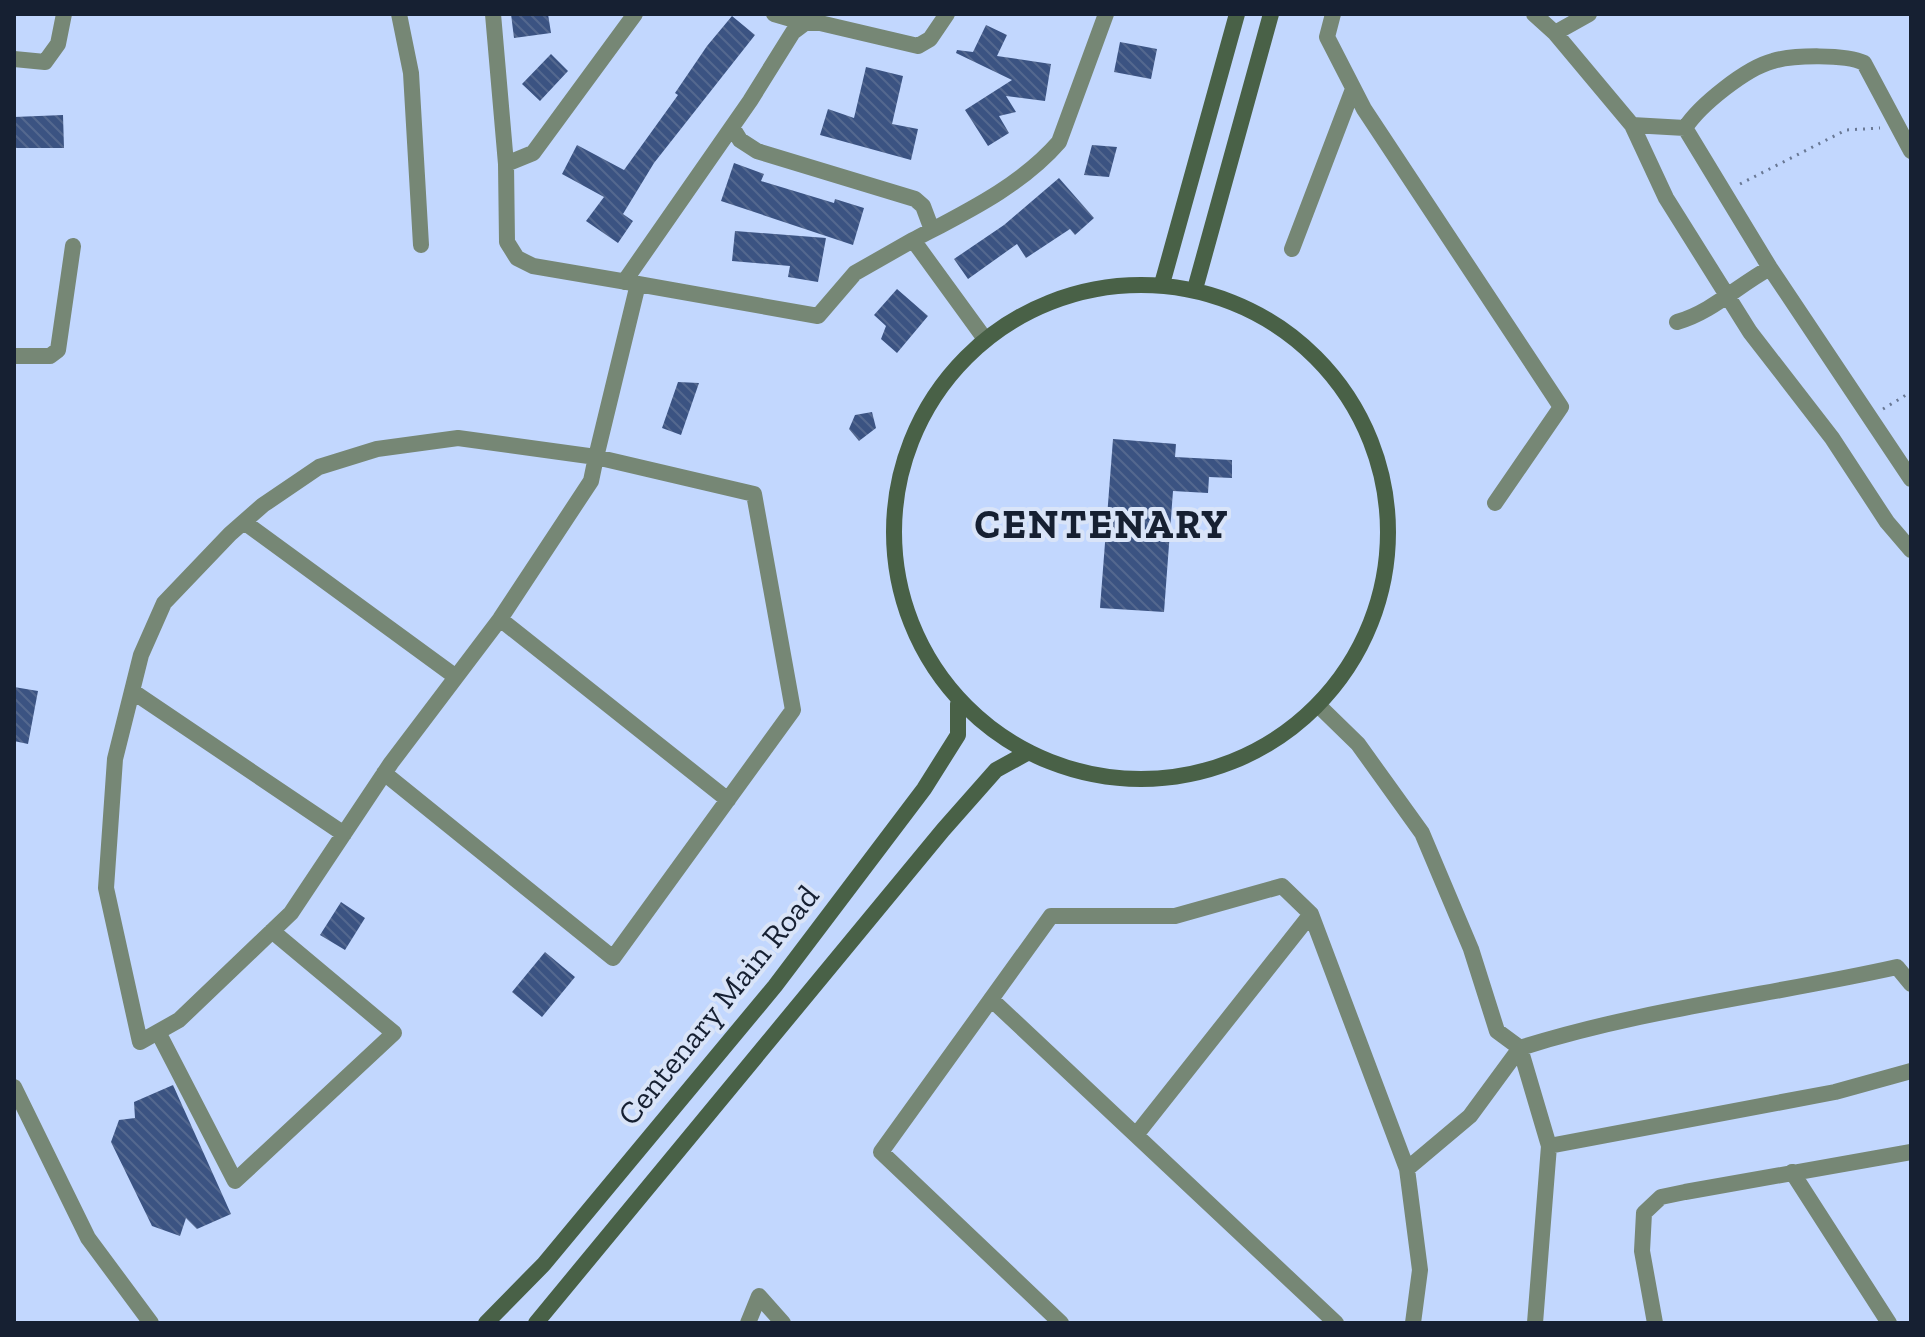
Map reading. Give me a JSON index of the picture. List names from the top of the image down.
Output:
{
  "streets": {
    "street": ["Centenary Main Road"]
  },
  "districts": ["CENTENARY"]
}
